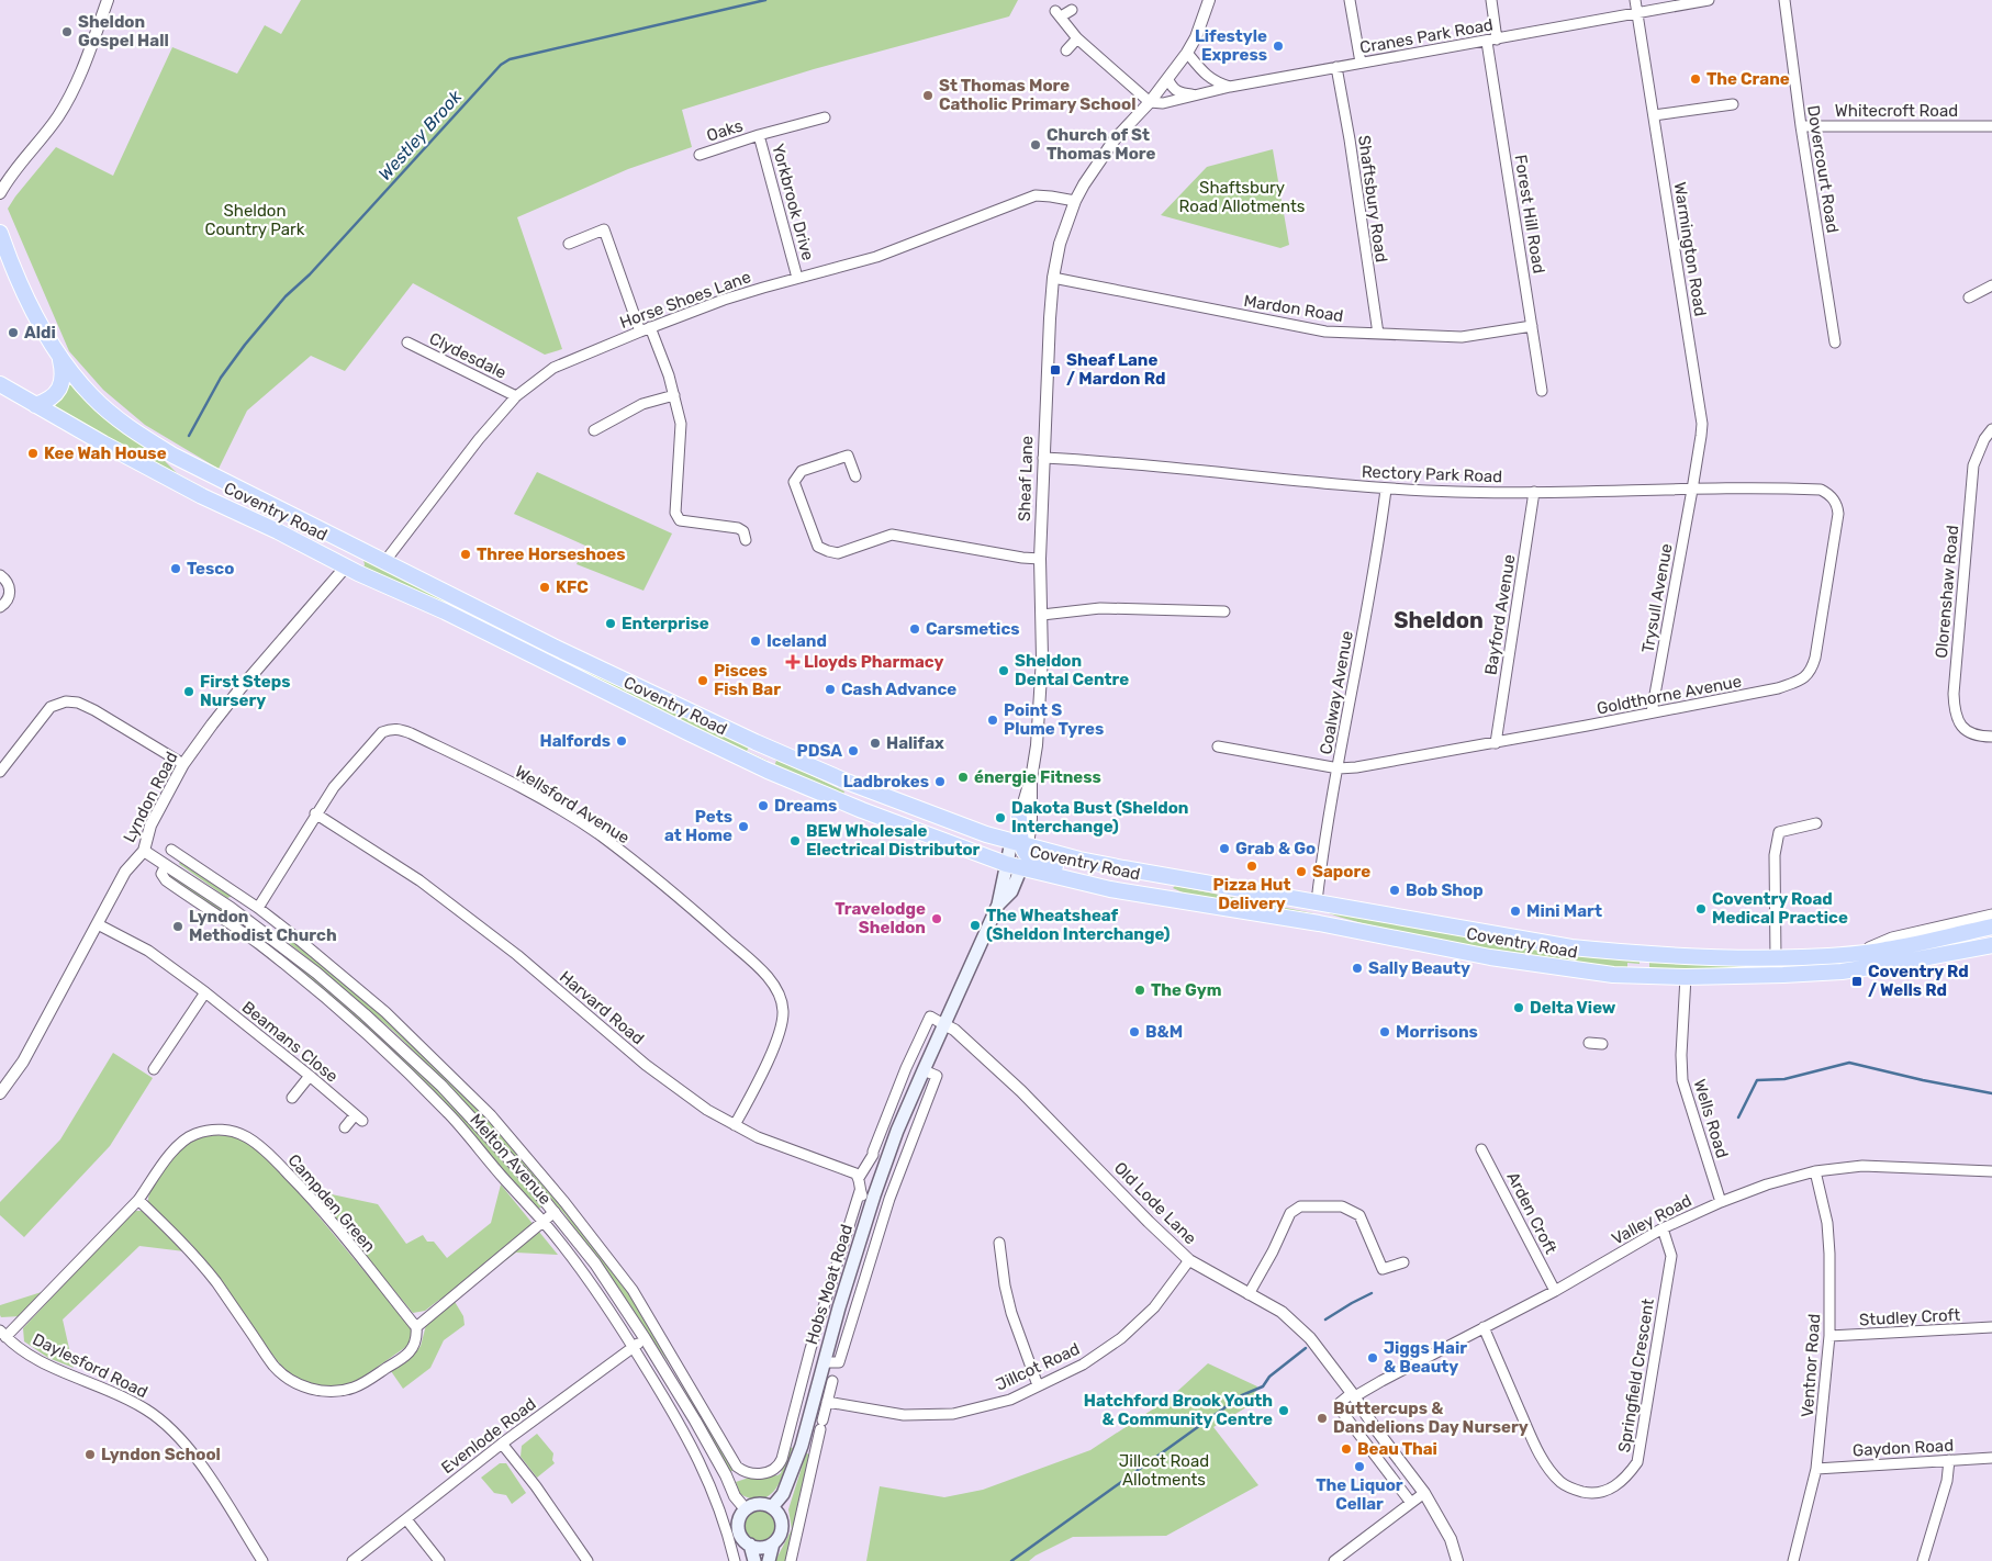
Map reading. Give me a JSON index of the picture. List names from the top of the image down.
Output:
{
  "streets": {
    "highway": ["Coventry Road"],
    "main road": ["Hobs Moat Road"],
    "street": [
      "Cranes Park Road",
      "Whitecroft Road",
      "Oaks",
      "Dovercourt Road",
      "Shaftsbury Road",
      "Yorkbrook Drive",
      "Forest Hill Road",
      "Warmington Road",
      "Horse Shoes Lane",
      "Mardon Road",
      "Clydesdale",
      "Rectory Park Road",
      "Sheaf Lane",
      "Olorenshaw Road",
      "Trysull Avenue",
      "Bayford Avenue",
      "Coalway Avenue",
      "Goldthorne Avenue",
      "Lyndon Road",
      "Wellsford Avenue",
      "Harvard Road",
      "Beamans Close",
      "Wells Road",
      "Melton Avenue",
      "Campden Green",
      "Old Lode Lane",
      "Arden Croft",
      "Valley Road",
      "Studley Croft",
      "Daylesford Road",
      "Ventnor Road",
      "Jillcot Road",
      "Springfield Crescent",
      "Evenlode Road",
      "Gaydon Road"
    ]
  },
  "crossings": [
    ["Cranes Park Road", "Shaftsbury Road"],
    ["Cranes Park Road", "Forest Hill Road"],
    ["Cranes Park Road", "Warmington Road"],
    ["Cranes Park Road", "Sheaf Lane"],
    ["Whitecroft Road", "Dovercourt Road"],
    ["Oaks", "Yorkbrook Drive"],
    ["Shaftsbury Road", "Mardon Road"],
    ["Yorkbrook Drive", "Horse Shoes Lane"],
    ["Forest Hill Road", "Mardon Road"],
    ["Warmington Road", "Rectory Park Road"],
    ["Warmington Road", "Trysull Avenue"],
    ["Horse Shoes Lane", "Clydesdale"],
    ["Horse Shoes Lane", "Sheaf Lane"],
    ["Horse Shoes Lane", "Coventry Road"],
    ["Mardon Road", "Sheaf Lane"],
    ["Rectory Park Road", "Sheaf Lane"],
    ["Rectory Park Road", "Trysull Avenue"],
    ["Rectory Park Road", "Bayford Avenue"],
    ["Rectory Park Road", "Coalway Avenue"],
    ["Rectory Park Road", "Goldthorne Avenue"],
    ["Coventry Road", "Coalway Avenue"],
    ["Coventry Road", "Lyndon Road"],
    ["Coventry Road", "Wells Road"],
    ["Coventry Road", "Hobs Moat Road"],
    ["Trysull Avenue", "Goldthorne Avenue"],
    ["Bayford Avenue", "Goldthorne Avenue"],
    ["Coalway Avenue", "Goldthorne Avenue"],
    ["Lyndon Road", "Beamans Close"],
    ["Lyndon Road", "Melton Avenue"],
    ["Wellsford Avenue", "Harvard Road"],
    ["Wellsford Avenue", "Melton Avenue"],
    ["Wells Road", "Valley Road"],
    ["Melton Avenue", "Hobs Moat Road"],
    ["Melton Avenue", "Evenlode Road"],
    ["Campden Green", "Daylesford Road"],
    ["Old Lode Lane", "Valley Road"],
    ["Old Lode Lane", "Hobs Moat Road"],
    ["Old Lode Lane", "Jillcot Road"],
    ["Arden Croft", "Valley Road"],
    ["Valley Road", "Ventnor Road"],
    ["Valley Road", "Springfield Crescent"],
    ["Studley Croft", "Ventnor Road"],
    ["Ventnor Road", "Gaydon Road"]
  ],
  "districts": ["Sheldon"],
  "water": ["Westley Brook"],
  "parks": ["Shaftsbury Road Allotments", "Sheldon Country Park", "Jillcot Road Allotments"],
  "places": {
    "other": [
      "Sheldon Gospel Hall",
      "Lifestyle Express",
      "The Crane",
      "St Thomas More Catholic Primary School",
      "Church of St Thomas More",
      "Aldi",
      "Kee Wah House",
      "Three Horseshoes",
      "Tesco",
      "KFC",
      "Enterprise",
      "Carsmetics",
      "Iceland",
      "Sheldon Dental Centre",
      "Pisces Fish Bar",
      "Cash Advance",
      "First Steps Nursery",
      "Point S Plume Tyres",
      "Halfords",
      "Halifax",
      "PDSA",
      "énergie Fitness",
      "Ladbrokes",
      "Dreams",
      "Dakota Bust (Sheldon Interchange)",
      "Pets at Home",
      "BEW Wholesale Electrical Distributor",
      "Grab & Go",
      "Pizza Hut Delivery",
      "Sapore",
      "Bob Shop",
      "Coventry Road Medical Practice",
      "Mini Mart",
      "Travelodge Sheldon",
      "The Wheatsheaf (Sheldon Interchange)",
      "Lyndon Methodist Church",
      "Sally Beauty",
      "The Gym",
      "Delta View",
      "B&M",
      "Morrisons",
      "Jiggs Hair & Beauty",
      "Hatchford Brook Youth & Community Centre",
      "Buttercups & Dandelions Day Nursery",
      "Beau Thai",
      "Lyndon School",
      "The Liquor Cellar"
    ],
    "transit": ["Sheaf Lane / Mardon Rd", "Coventry Rd / Wells Rd"],
    "health": ["Lloyds Pharmacy"]
  }
}
